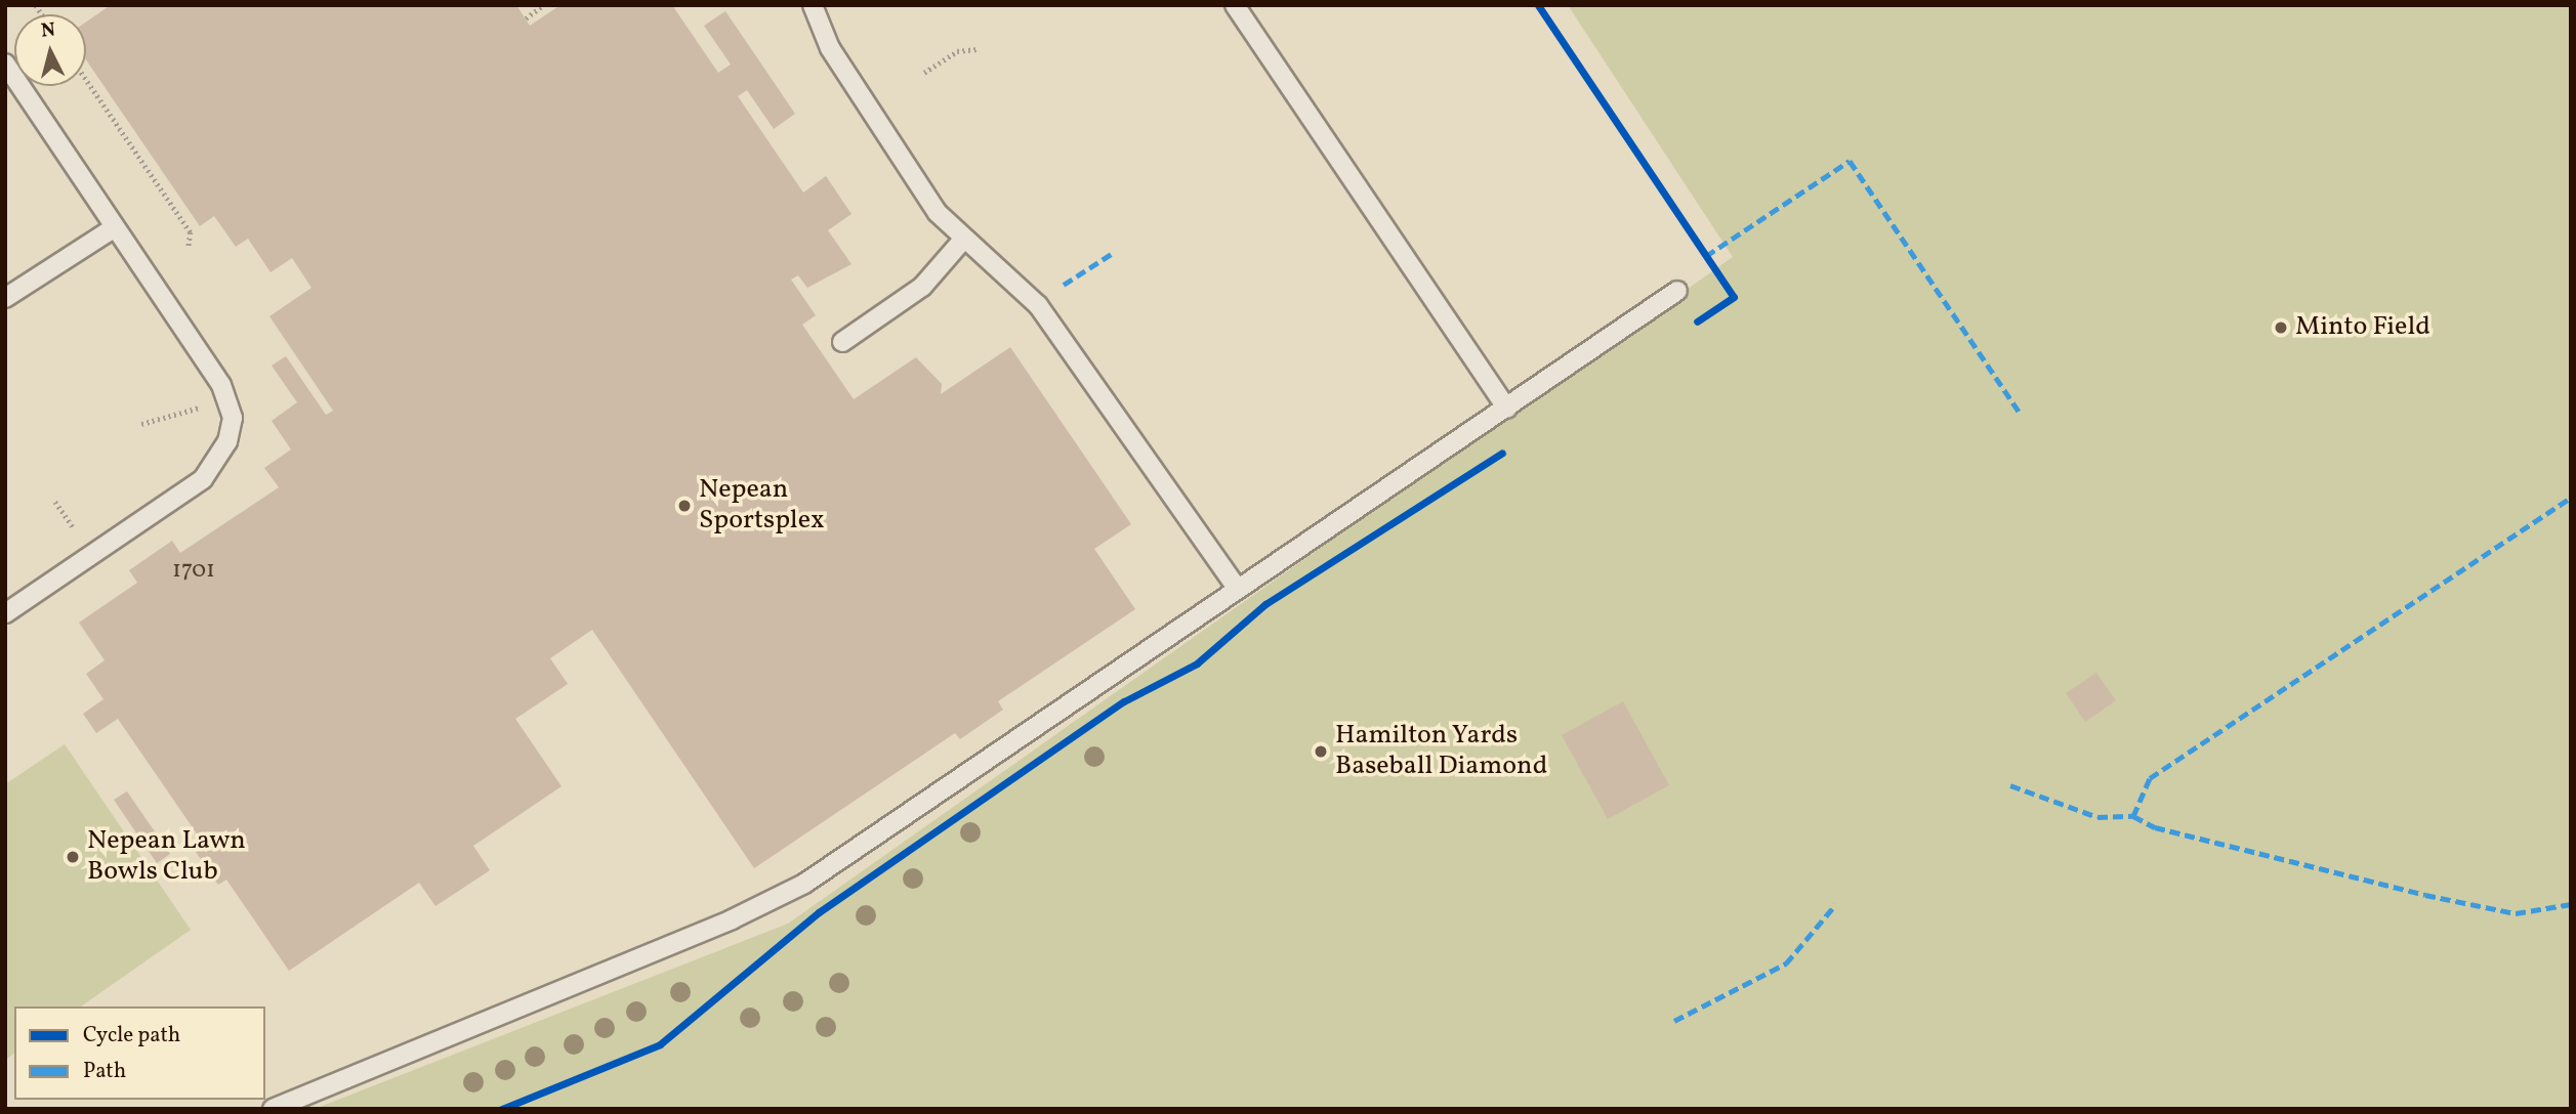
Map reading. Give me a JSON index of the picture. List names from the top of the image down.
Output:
{
  "places": [
    "Minto Field",
    "Nepean Sportsplex",
    "Hamilton Yards Baseball Diamond",
    "Nepean Lawn Bowls Club"
  ],
  "house_numbers": ["1701"],
  "legend": ["Cycle path", "Path"],
  "north": "top"
}
